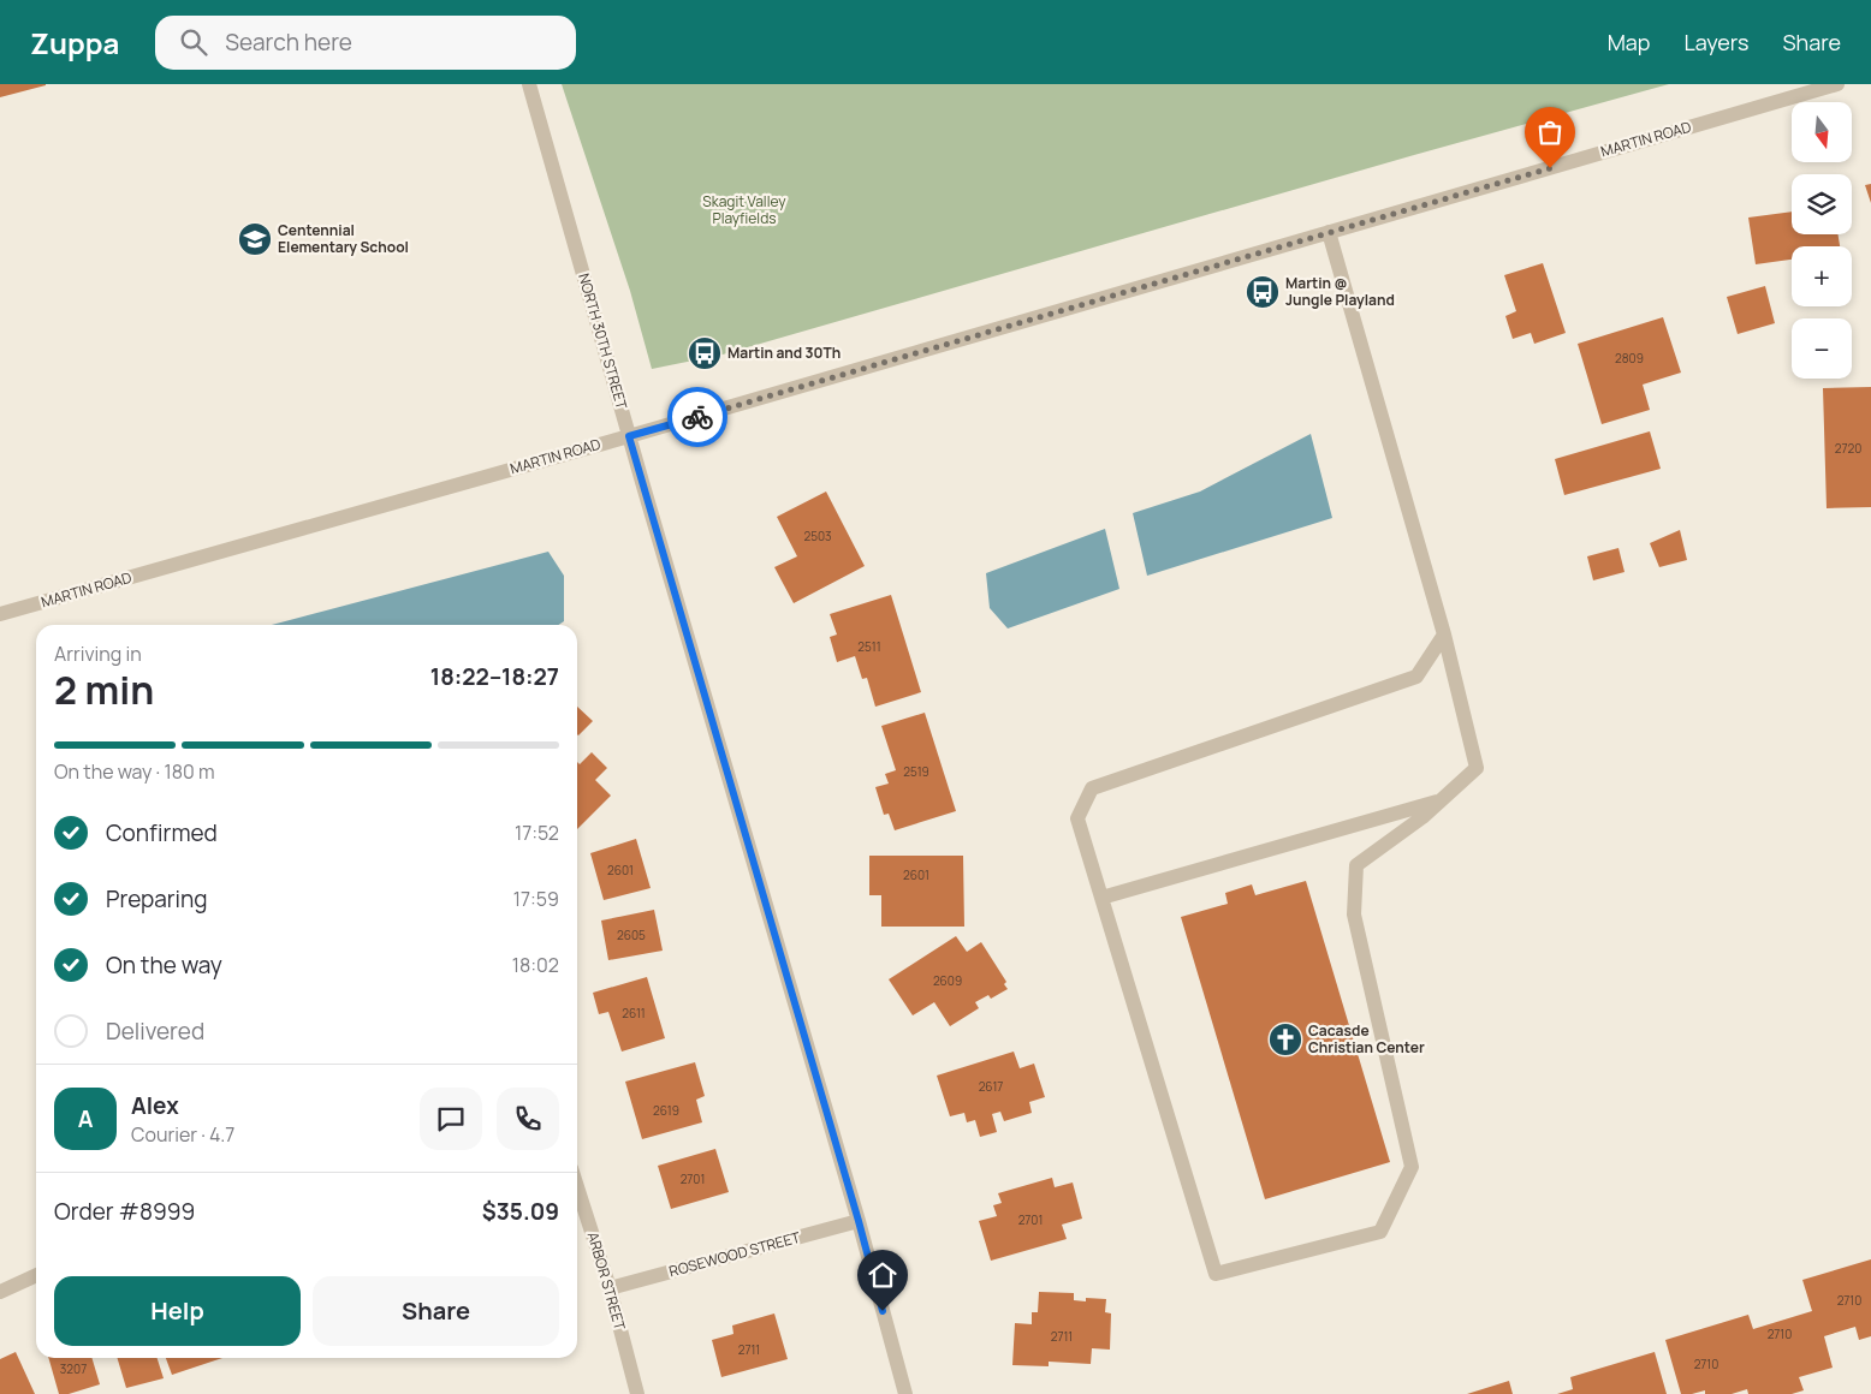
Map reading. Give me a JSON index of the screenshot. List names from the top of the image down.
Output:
{
  "streets": {
    "street": [
      "MARTIN ROAD",
      "NORTH 30TH STREET",
      "ROSEWOOD STREET",
      "ARBOR STREET"
    ]
  },
  "crossings": [
    ["MARTIN ROAD", "NORTH 30TH STREET"],
    ["NORTH 30TH STREET", "ROSEWOOD STREET"],
    ["ROSEWOOD STREET", "ARBOR STREET"]
  ],
  "parks": ["Skagit Valley Playfields"],
  "places": {
    "school or university": ["Centennial Elementary School"],
    "bus stop": ["Martin @ Jungle Playland", "Martin and 30Th"],
    "church": ["Cacasde Christian Center"]
  },
  "house_numbers": [
    "2809",
    "2720",
    "2503",
    "2511",
    "2519",
    "2601",
    "2601",
    "2605",
    "2609",
    "2611",
    "2617",
    "2619",
    "2701",
    "2701",
    "2710",
    "2710",
    "2711",
    "2711",
    "2710",
    "3207"
  ],
  "north": "bottom",
  "page": {
    "header": "Zuppa",
    "search": "Search here",
    "nav": ["Map", "Layers", "Share"],
    "map_buttons": ["+", "−"],
    "heading": ["2 min", "Arriving in", "18:22–18:27"],
    "panel": [
      "Alex",
      "Courier · 4.7",
      "Order #8999",
      "$35.09"
    ],
    "bar": "On the way · 180 m",
    "list": [
      ["Confirmed", "17:52"],
      ["Preparing", "17:59"],
      ["On the way", "18:02"],
      "Delivered"
    ],
    "round": "A",
    "buttons": ["Help", "Share"]
  }
}
